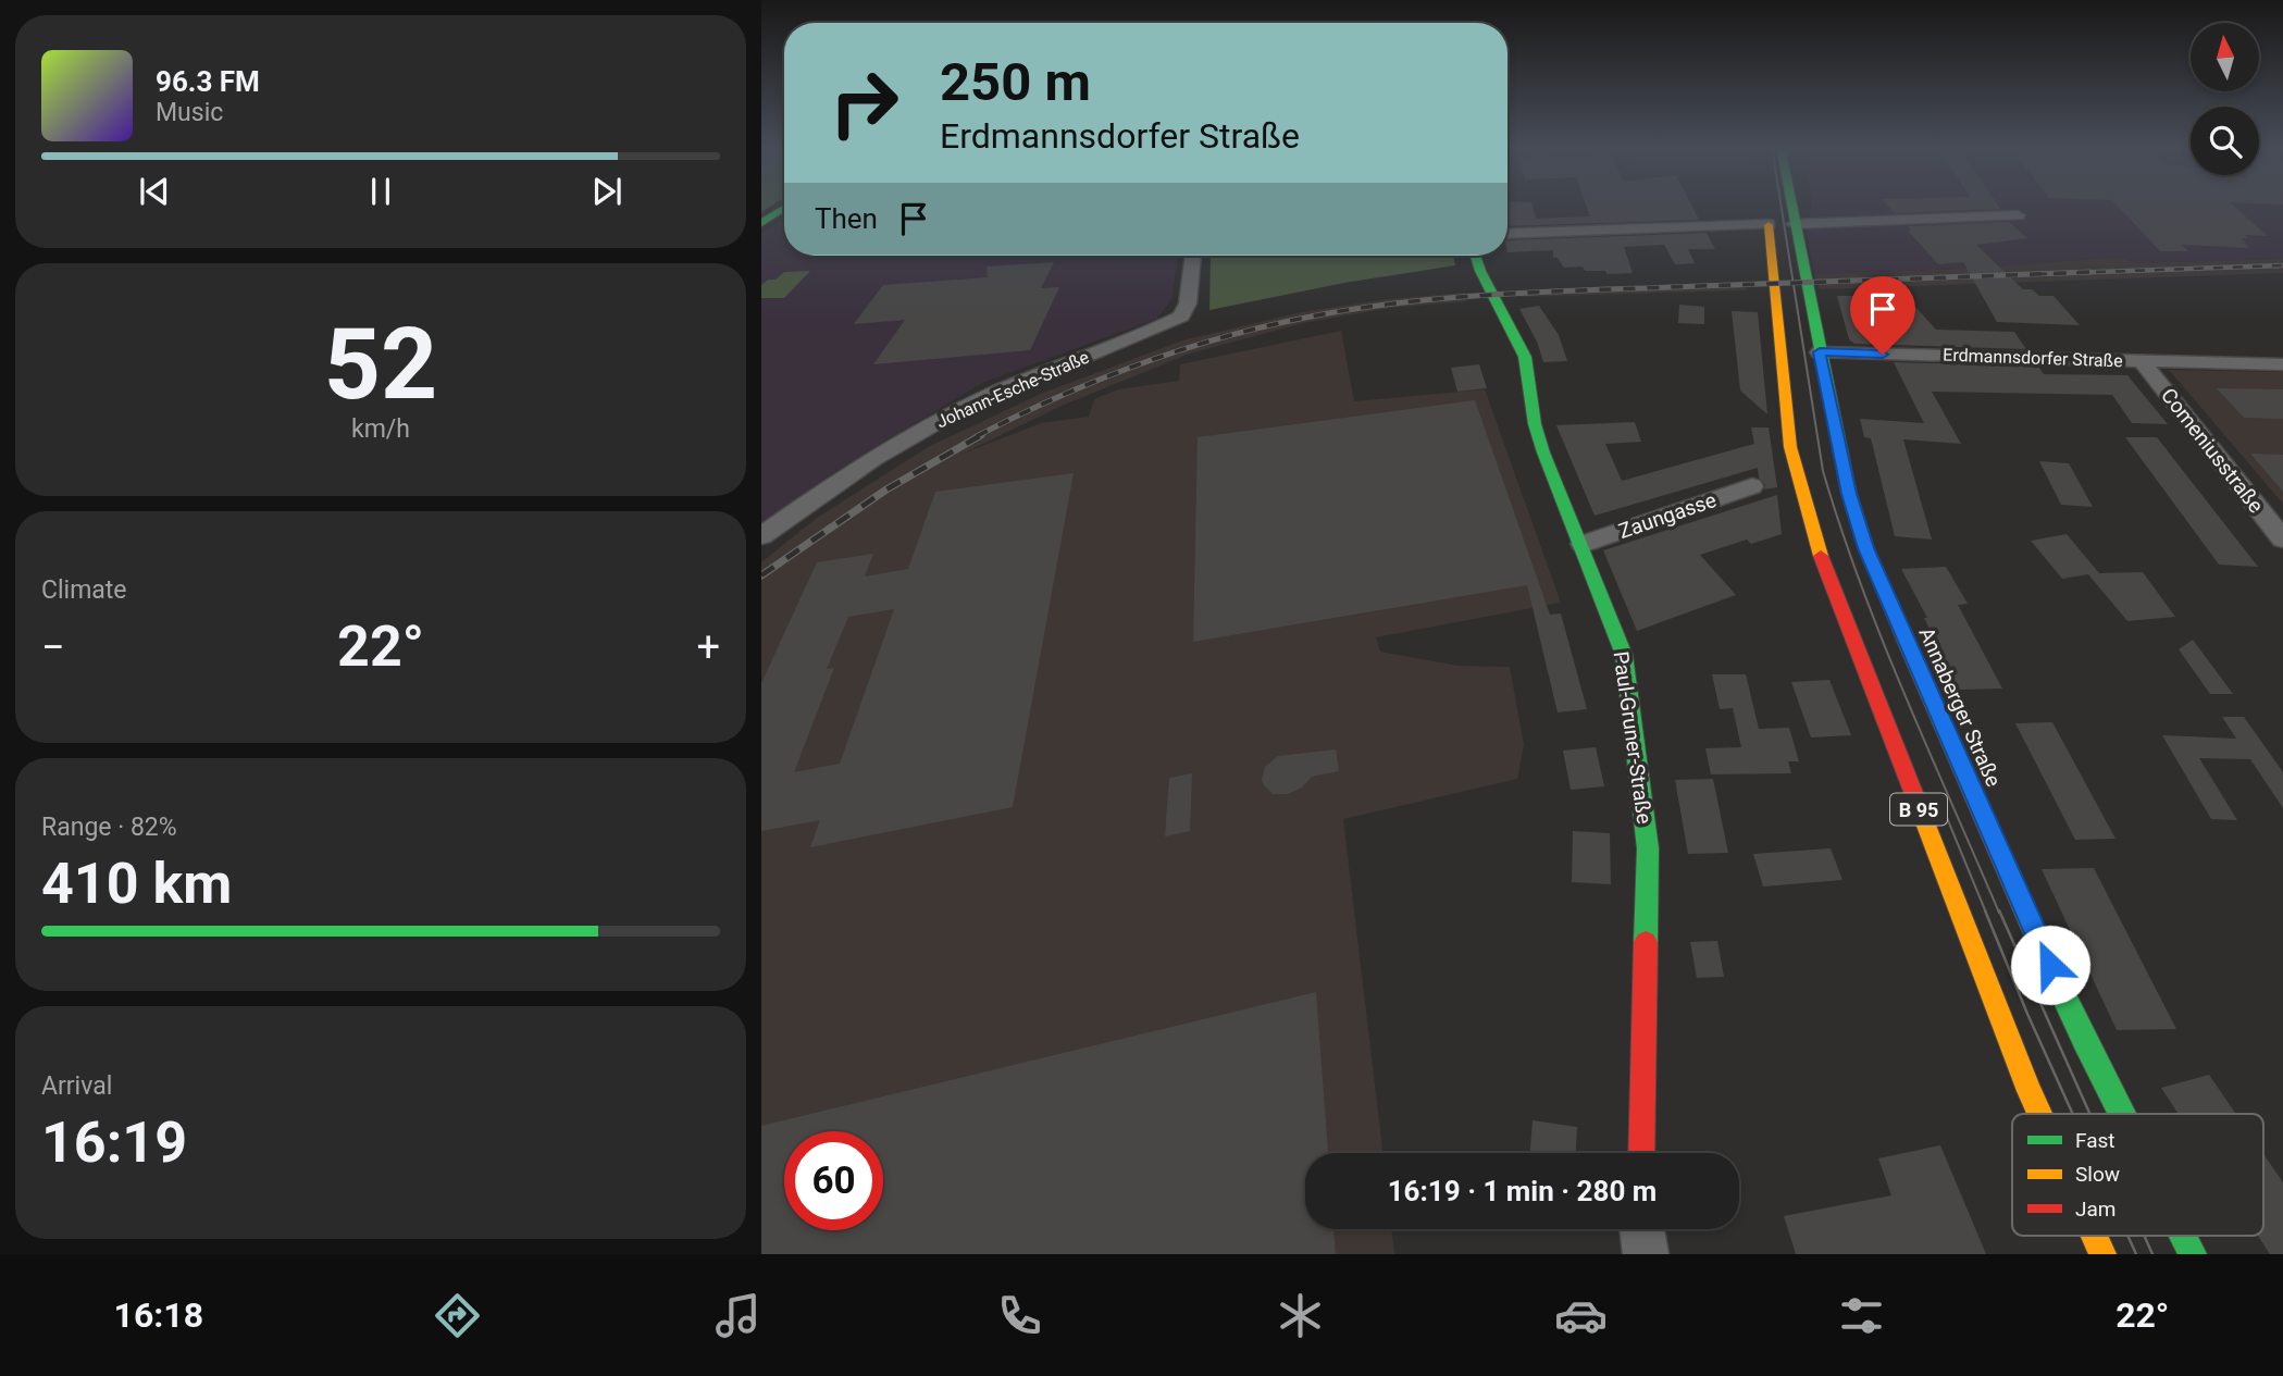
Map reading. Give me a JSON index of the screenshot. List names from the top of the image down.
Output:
{
  "streets": {
    "main road": ["Annaberger Straße", "Paul-Gruner-Straße", "B 95"],
    "street": [
      "Erdmannsdorfer Straße",
      "Johann-Esche-Straße",
      "Comeniusstraße",
      "Zaungasse"
    ]
  },
  "crossings": [
    ["Erdmannsdorfer Straße", "Comeniusstraße"],
    ["Erdmannsdorfer Straße", "Annaberger Straße"],
    ["Zaungasse", "Paul-Gruner-Straße"]
  ],
  "legend": ["Fast", "Slow", "Jam"],
  "north": "top",
  "page": {
    "turn": ["250 m", "Erdmannsdorfer Straße"],
    "song": ["96.3 FM", "Music"],
    "then": "Then",
    "tile": [
      ["52", "km/h"],
      "Climate",
      ["Range · 82%", "410 km"],
      ["Arrival", "16:19"]
    ],
    "heat": ["−", "22°", "+"],
    "limit": "60",
    "trip": "16:19 · 1 min · 280 m",
    "tabs": ["16:18", "22°"]
  }
}
